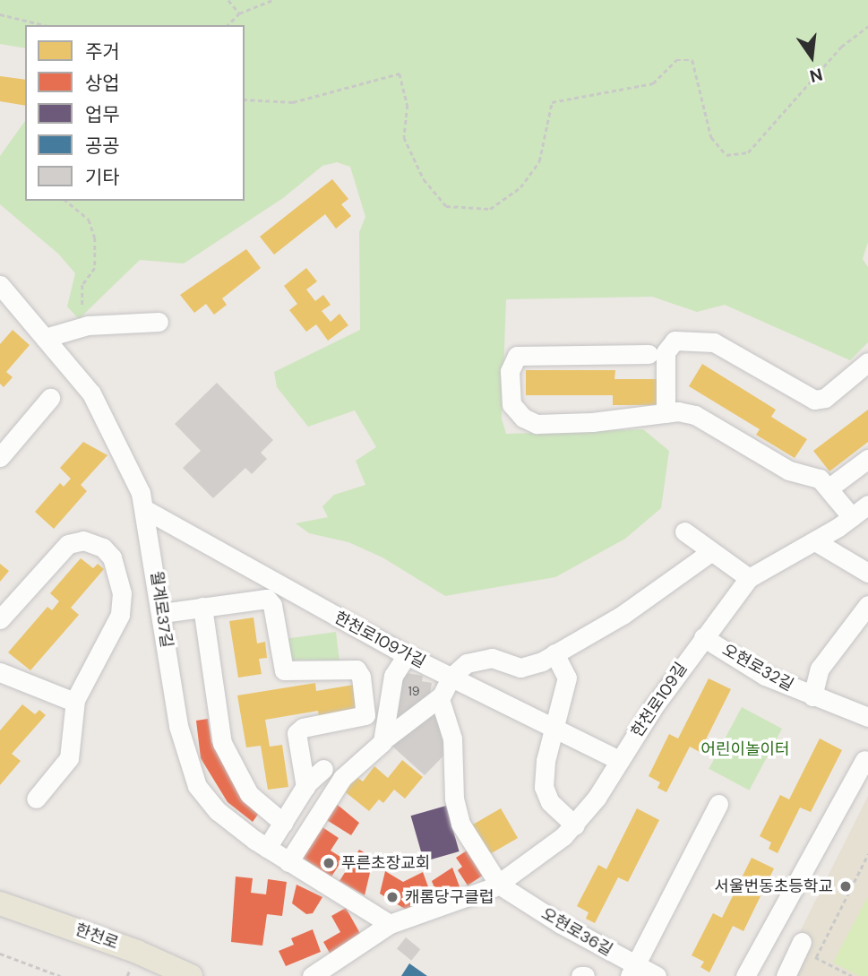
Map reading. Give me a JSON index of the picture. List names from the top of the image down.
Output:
{
  "streets": {
    "main road": ["한천로"],
    "street": [
      "월계로37길",
      "한천로109가길",
      "오현로32길",
      "한천로109길",
      "오현로36길"
    ]
  },
  "crossings": [
    ["월계로37길", "한천로109가길"],
    ["월계로37길", "한천로109길"],
    ["한천로109가길", "한천로109길"],
    ["오현로32길", "한천로109길"],
    ["한천로109길", "오현로36길"]
  ],
  "parks": ["어린이놀이터"],
  "places": ["푸른초장교회", "서울번동초등학교", "캐롬당구클럽"],
  "house_numbers": ["19"],
  "legend": [
    "주거",
    "상업",
    "업무",
    "공공",
    "기타"
  ],
  "north": "bottom"
}
